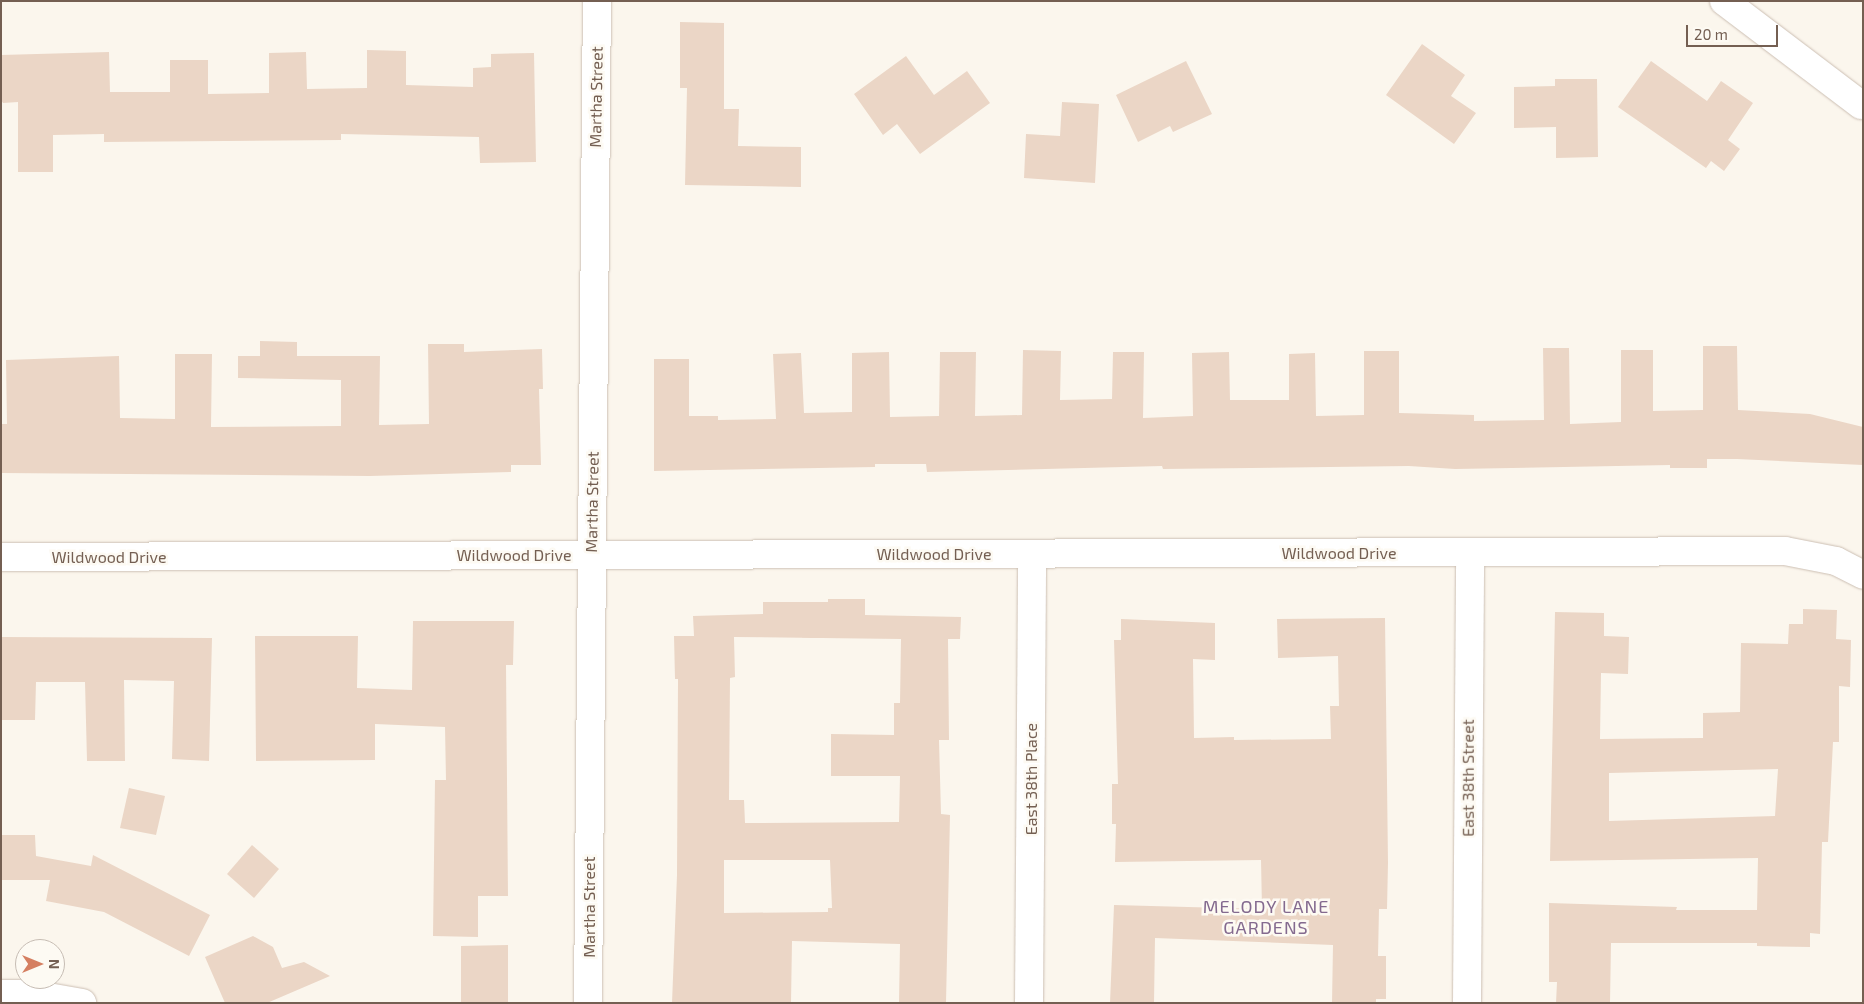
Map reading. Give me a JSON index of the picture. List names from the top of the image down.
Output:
{
  "streets": {
    "street": [
      "Martha Street",
      "Wildwood Drive",
      "East 38th Street",
      "East 38th Place"
    ]
  },
  "crossings": [
    ["Martha Street", "Wildwood Drive"],
    ["Wildwood Drive", "East 38th Street"],
    ["Wildwood Drive", "East 38th Place"]
  ],
  "districts": ["MELODY LANE GARDENS"],
  "scale_bar": "20 m",
  "north": "right"
}
